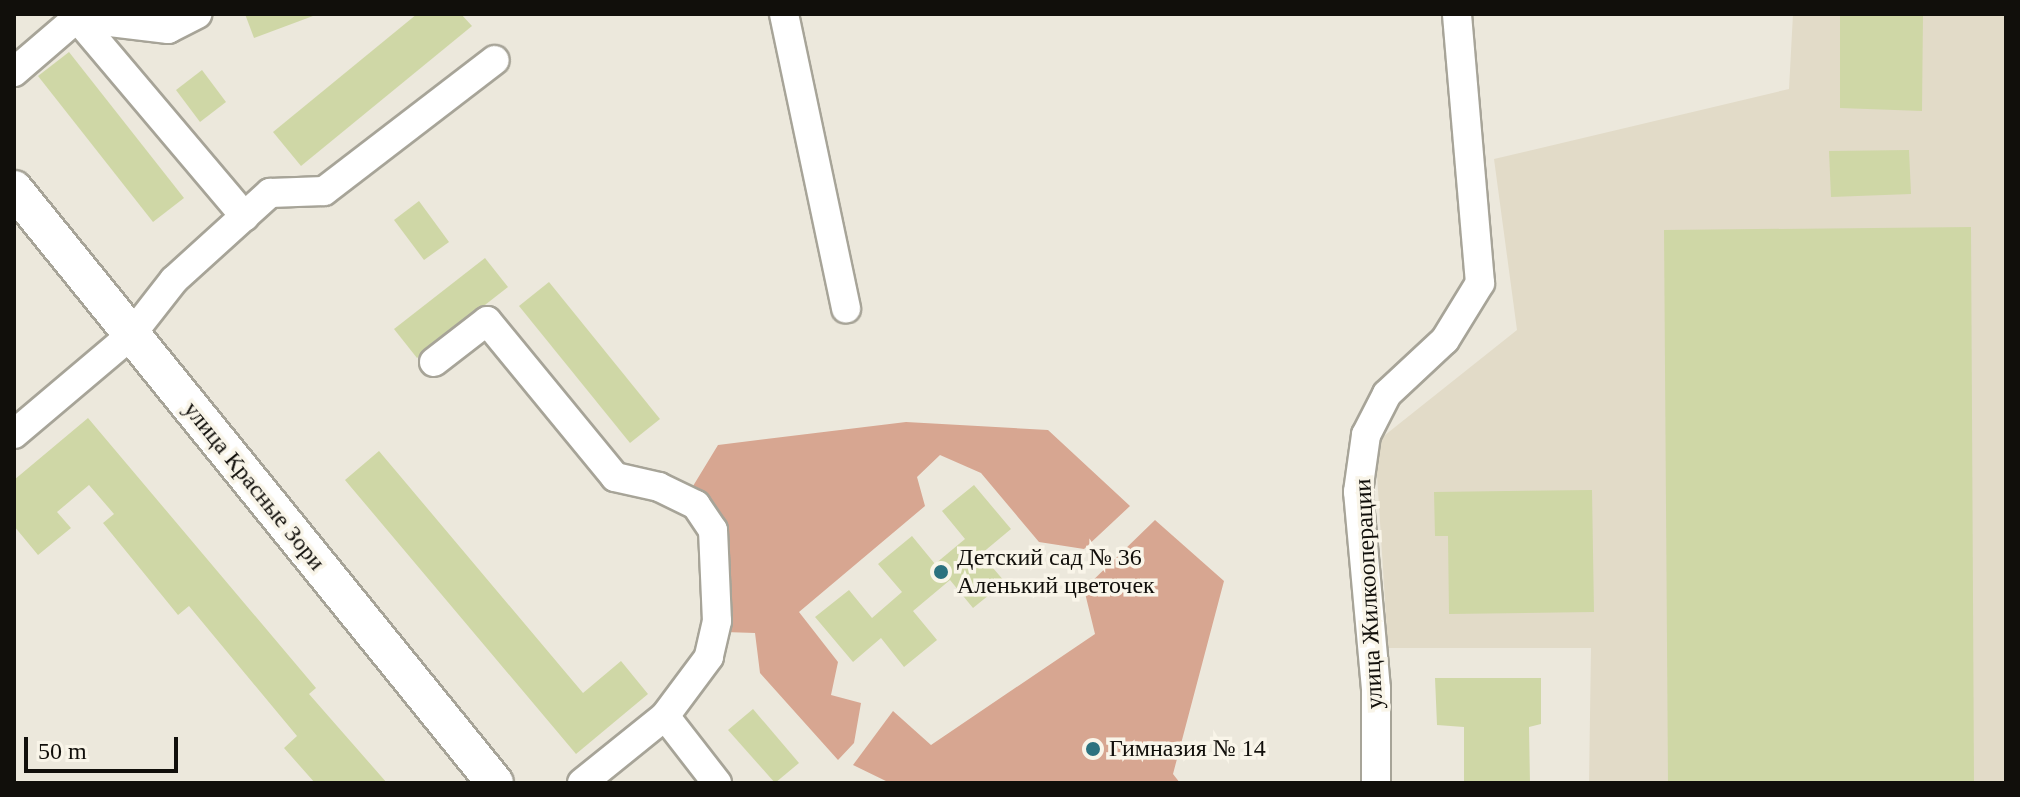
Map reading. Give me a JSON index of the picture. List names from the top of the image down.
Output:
{
  "streets": {
    "main road": ["улица Красные Зори"],
    "street": ["улица Жилкооперации"]
  },
  "places": ["Детский сад № 36 Аленький цветочек", "Гимназия № 14"],
  "scale_bar": "50 m"
}
